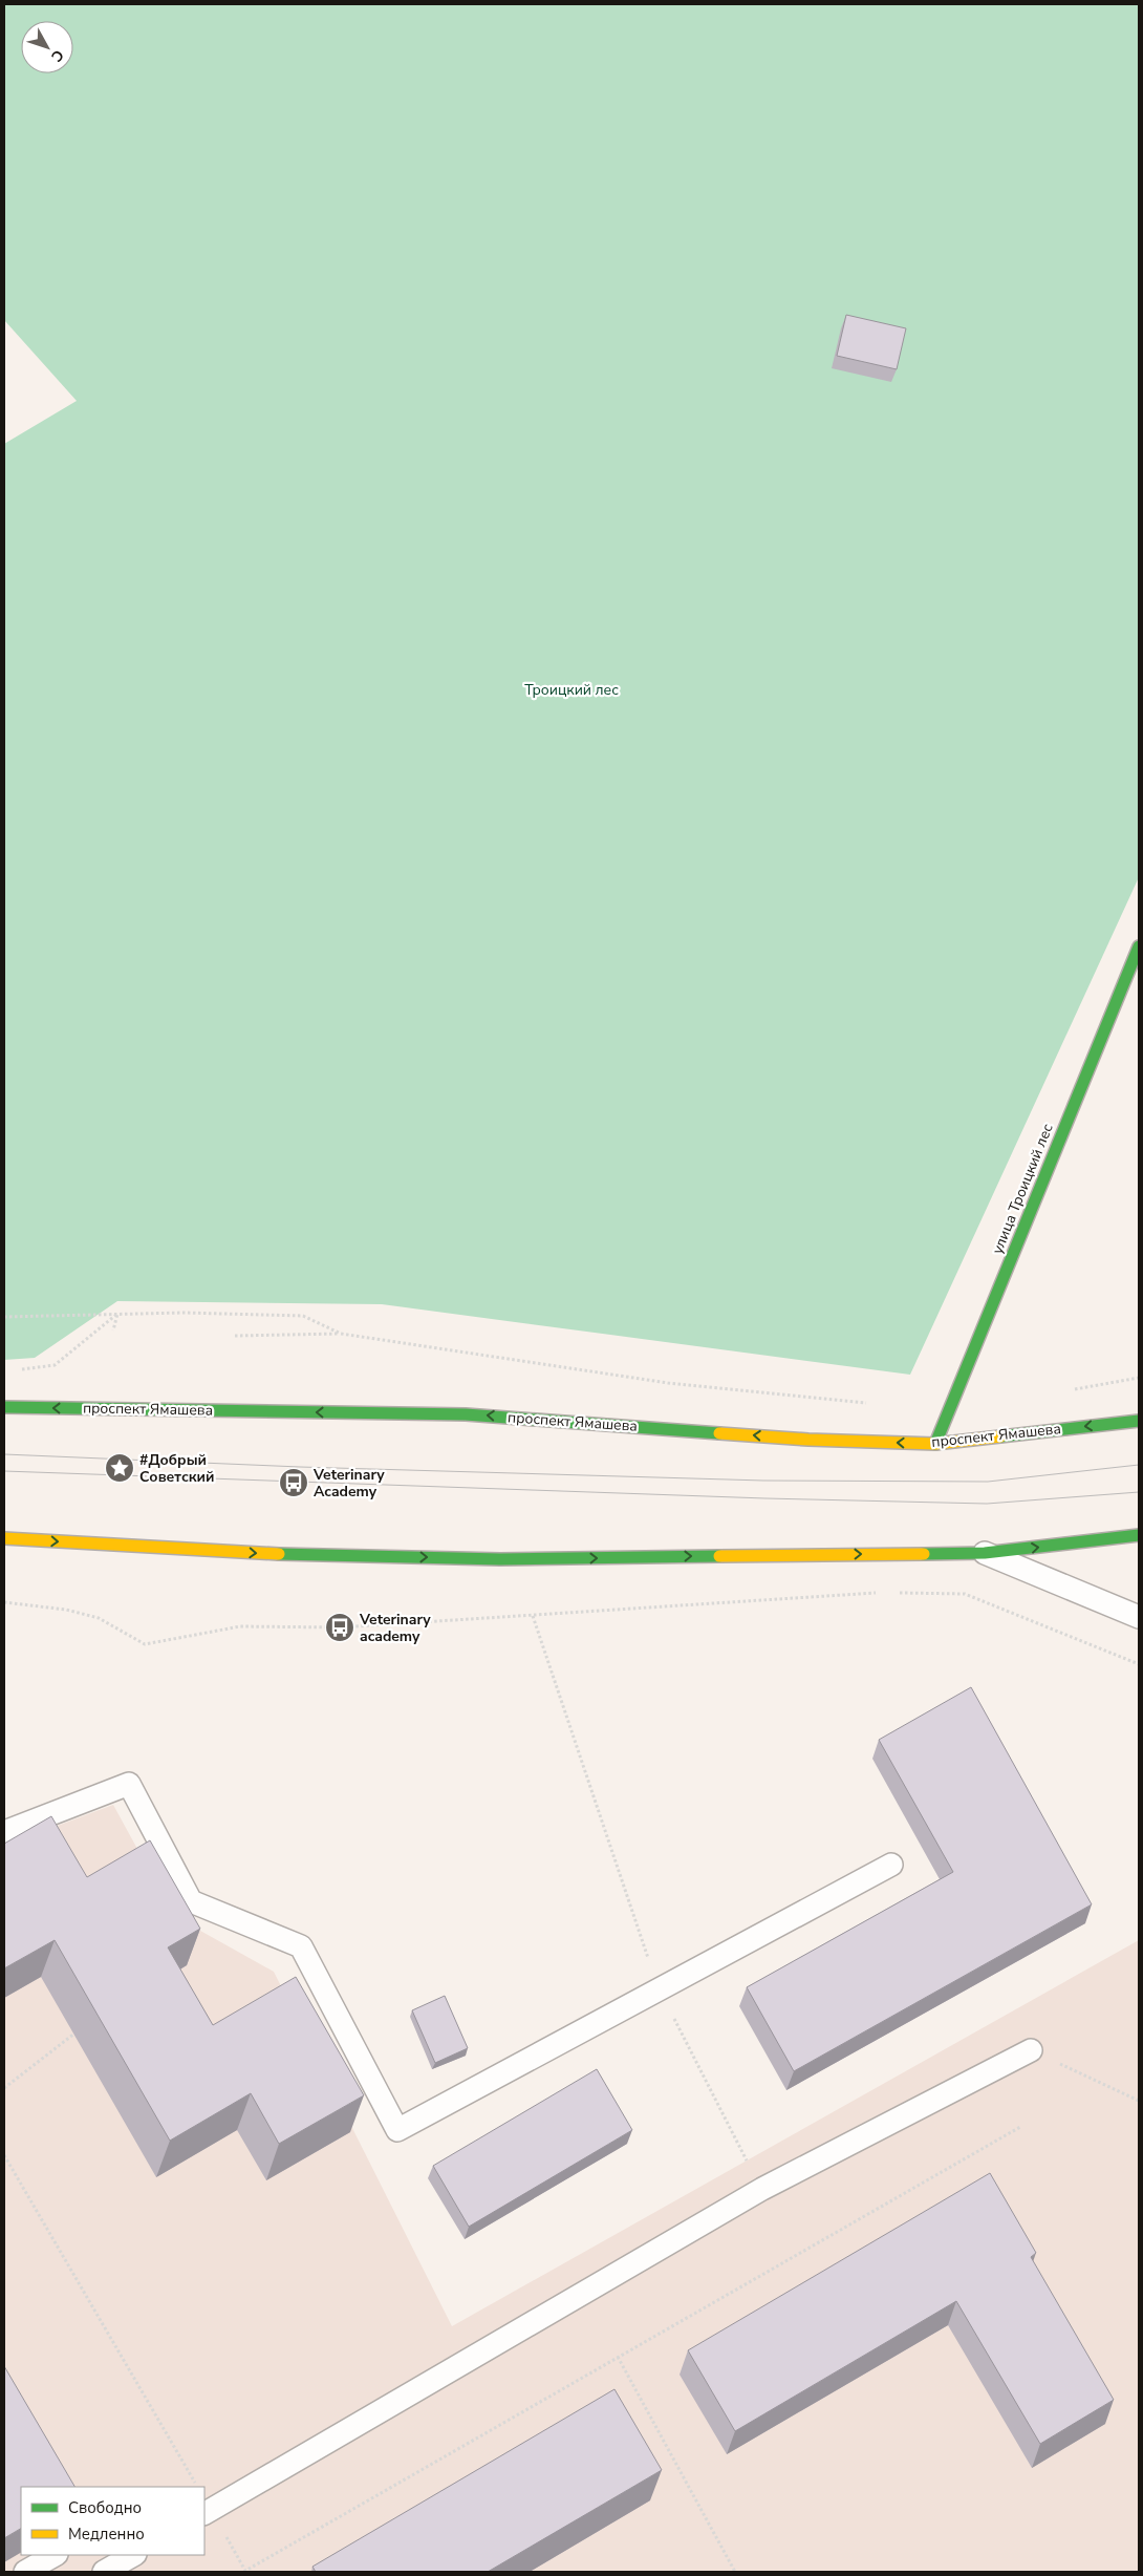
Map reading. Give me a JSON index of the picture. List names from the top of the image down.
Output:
{
  "streets": {
    "main road": ["улица Троицкий лес", "проспект Ямашева"]
  },
  "crossings": [
    ["улица Троицкий лес", "проспект Ямашева"]
  ],
  "one_way": ["проспект Ямашева"],
  "parks": ["Троицкий лес"],
  "places": {
    "place": ["#Добрый Советский"],
    "bus stop": ["Veterinary Academy", "Veterinary academy"]
  },
  "legend": ["Свободно", "Медленно"],
  "north": "bottom right"
}
